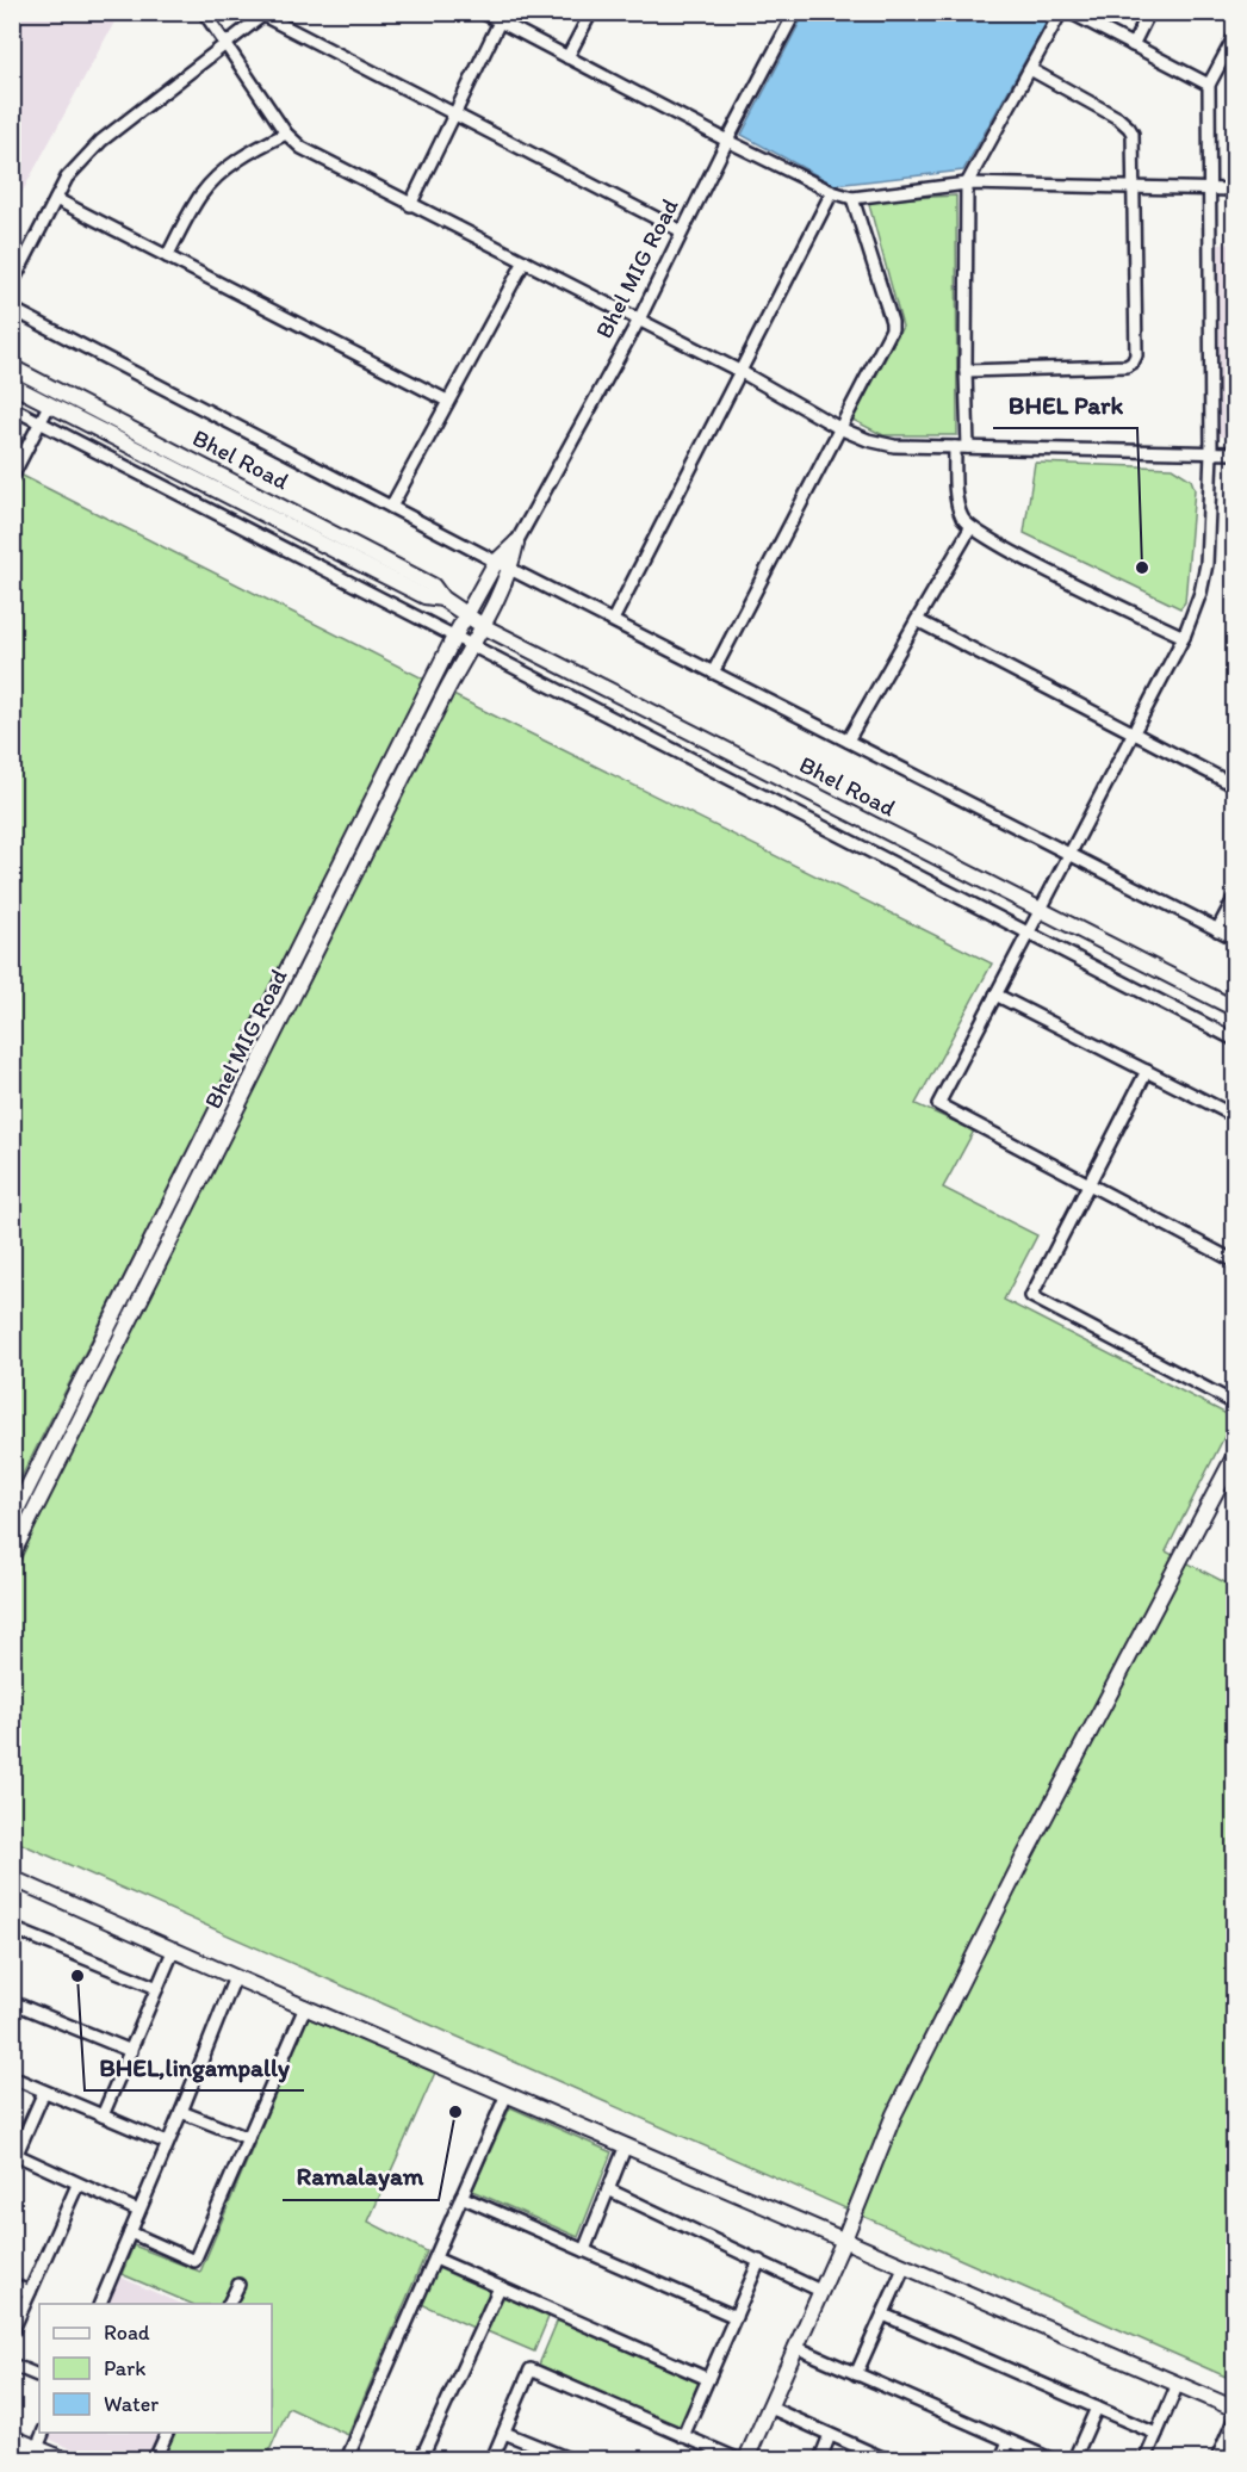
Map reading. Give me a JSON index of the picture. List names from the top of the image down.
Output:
{
  "streets": {
    "street": ["Bhel MIG Road", "Bhel Road"]
  },
  "crossings": [
    ["Bhel MIG Road", "Bhel Road"]
  ],
  "places": ["BHEL Park", "BHEL,lingampally", "Ramalayam"],
  "legend": ["Road", "Park", "Water"]
}
